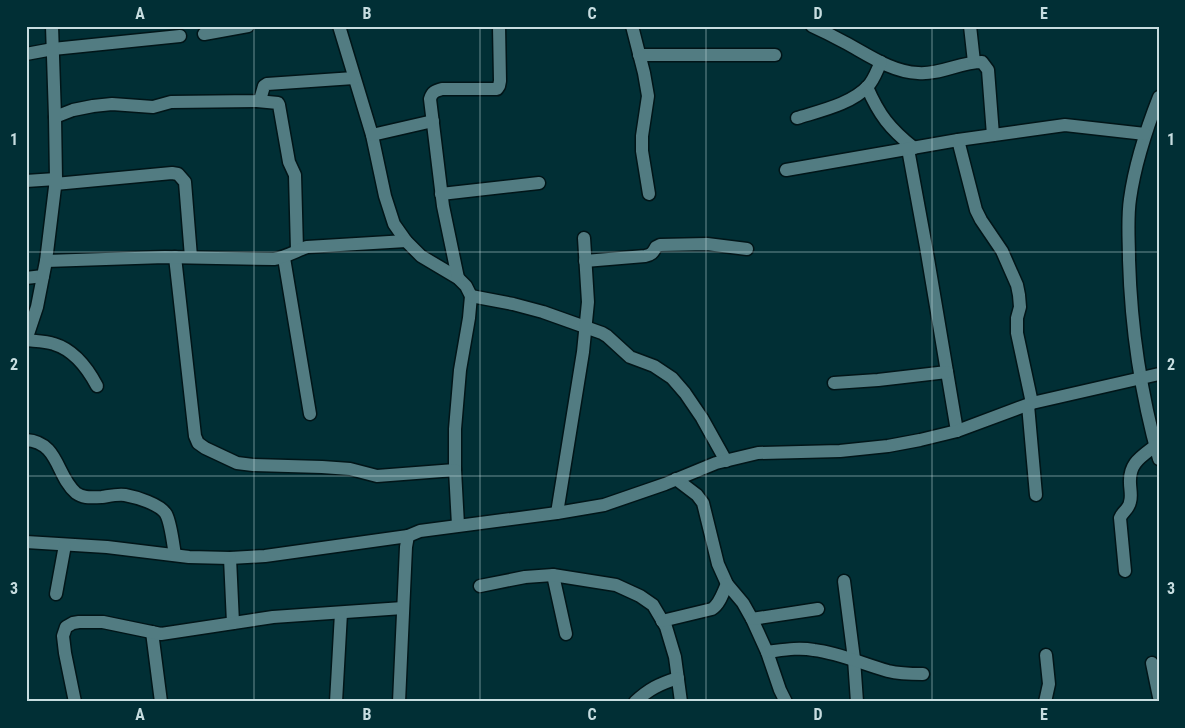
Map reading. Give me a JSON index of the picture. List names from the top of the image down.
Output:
{
  "grid": {
    "columns": [
      "A",
      "B",
      "C",
      "D",
      "E"
    ],
    "rows": ["1", "2", "3"]
  }
}
